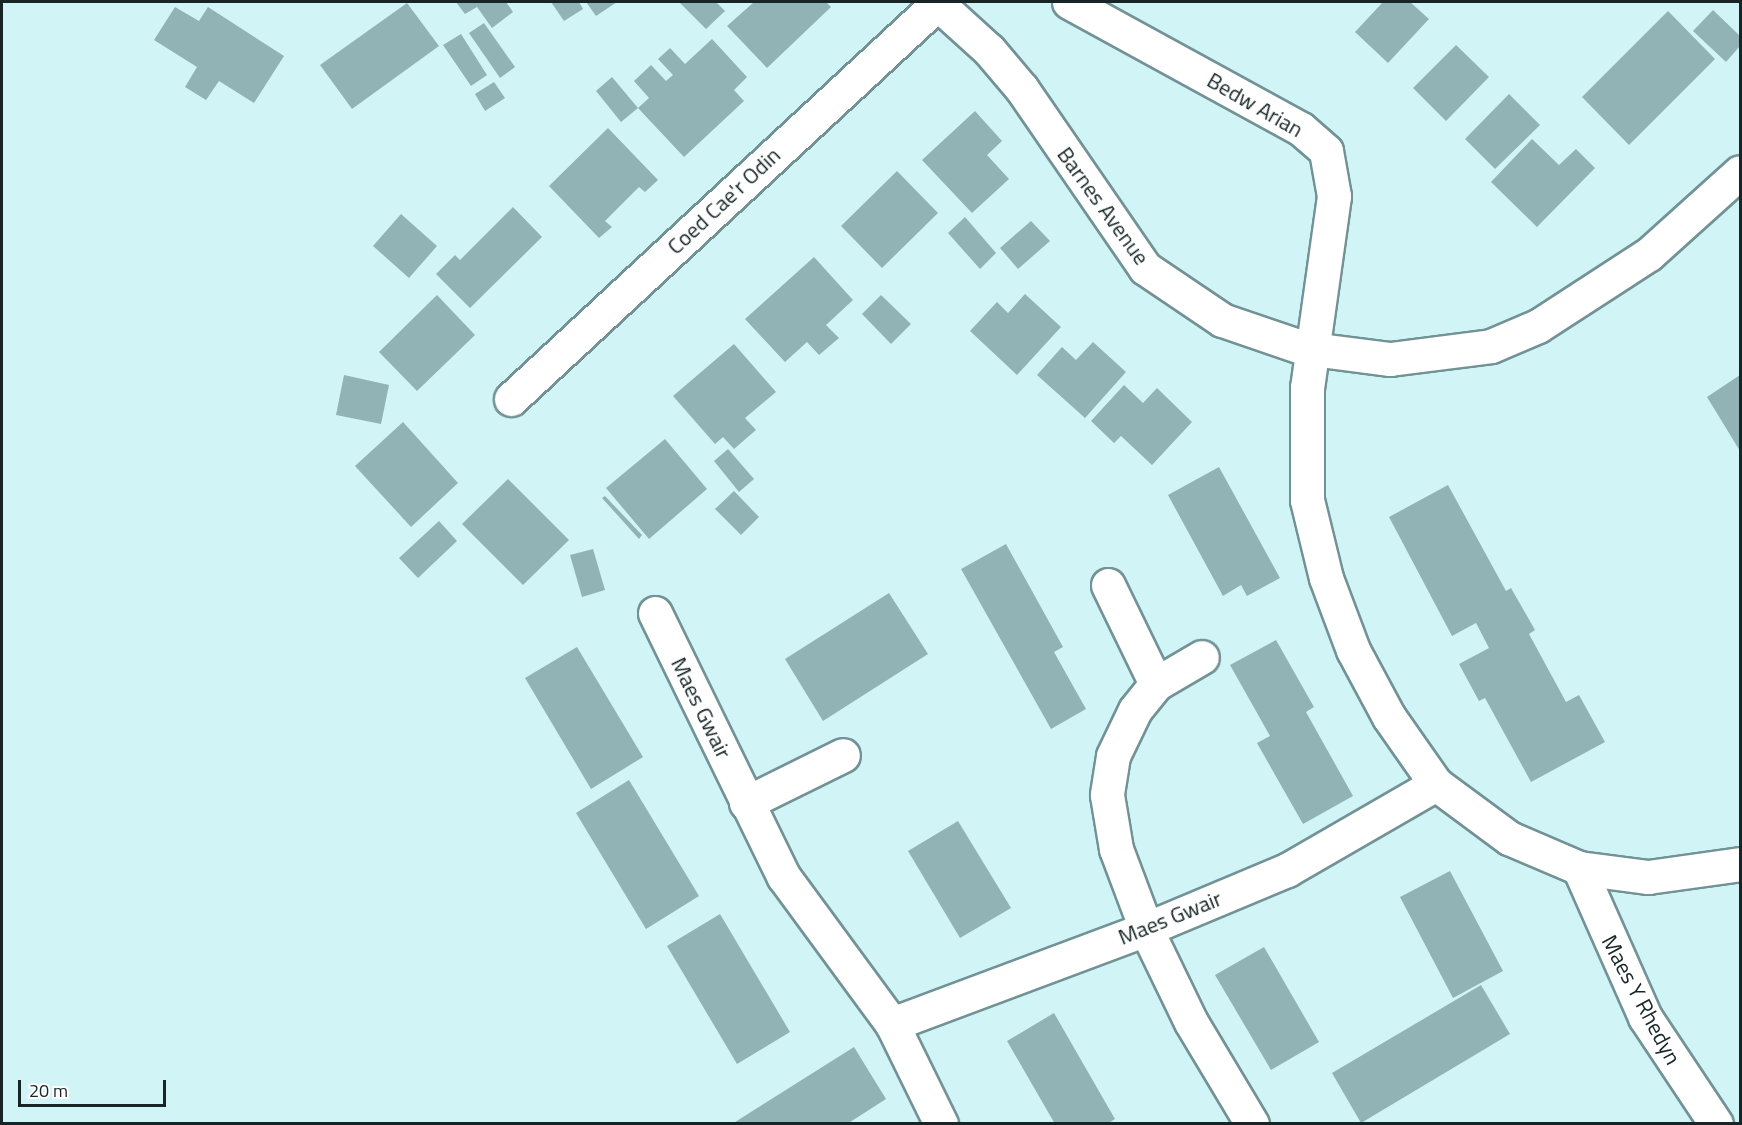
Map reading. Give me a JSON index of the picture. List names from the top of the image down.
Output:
{
  "streets": {
    "street": [
      "Bedw Arian",
      "Coed Cae'r Odin",
      "Barnes Avenue",
      "Maes Gwair",
      "Maes Y Rhedyn"
    ]
  },
  "crossings": [
    ["Bedw Arian", "Barnes Avenue"],
    ["Bedw Arian", "Maes Gwair"],
    ["Bedw Arian", "Maes Y Rhedyn"],
    ["Coed Cae'r Odin", "Barnes Avenue"]
  ],
  "scale_bar": "20 m"
}
